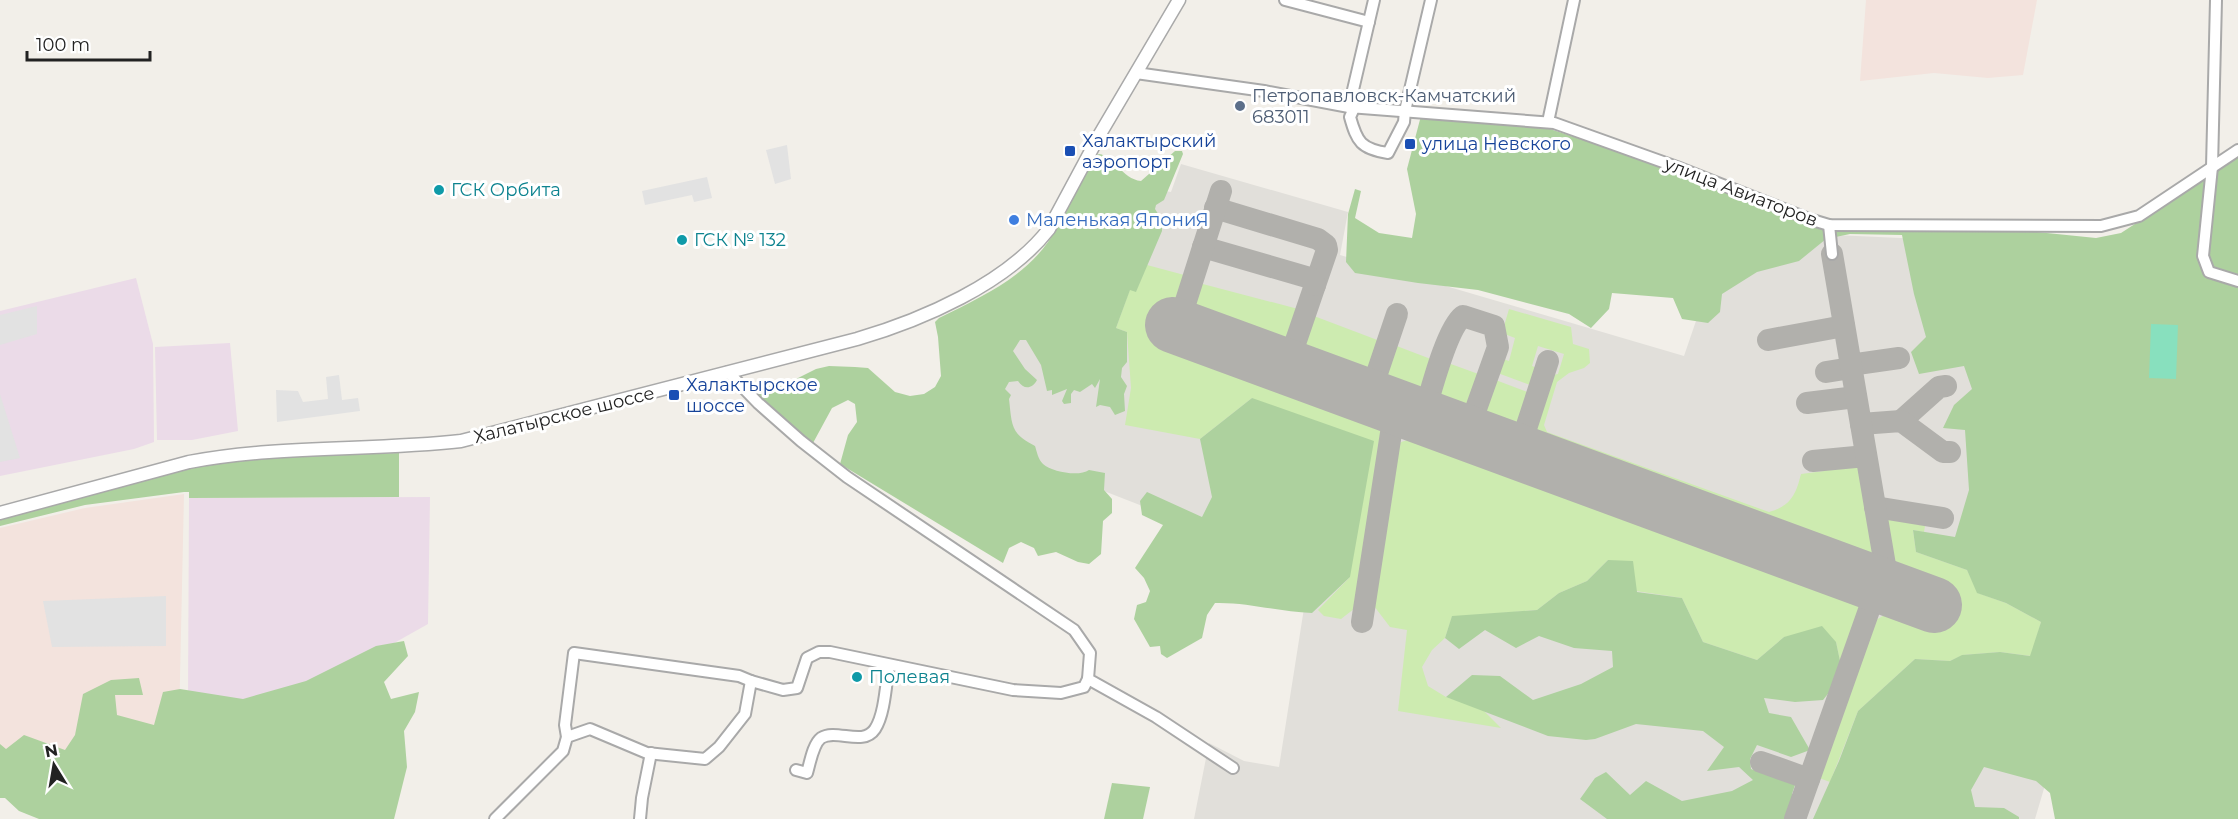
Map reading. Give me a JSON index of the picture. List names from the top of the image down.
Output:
{
  "streets": {
    "street": ["улица Авиаторов", "Халатырское шоссе"]
  },
  "places": {
    "other": [
      "Петропавловск-Камчатский 683011",
      "ГСК Орбита",
      "Маленькая ЯпониЯ",
      "ГСК № 132",
      "Полевая"
    ],
    "transit": ["улица Невского", "Халактырский аэропорт", "Халактырское шоссе"]
  },
  "scale_bar": "100 m",
  "north": "top"
}
